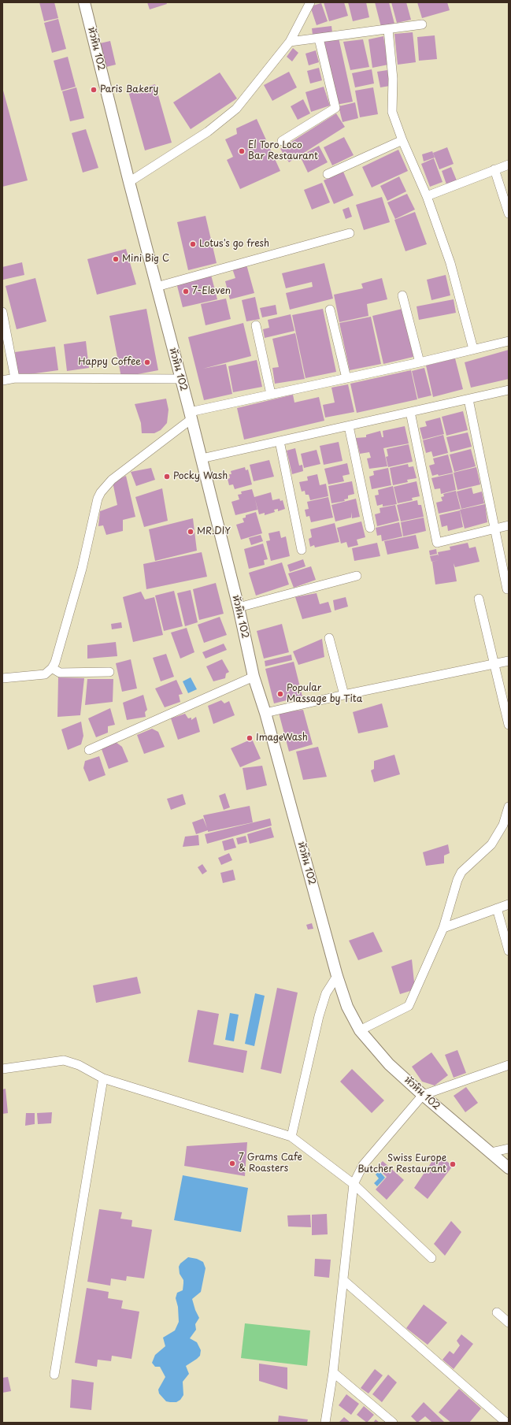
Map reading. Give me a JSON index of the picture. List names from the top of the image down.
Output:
{
  "streets": {
    "street": ["หัวหิน 102"]
  },
  "places": [
    "Paris Bakery",
    "El Toro Loco Bar Restaurant",
    "Lotus's go fresh",
    "Mini Big C",
    "7-Eleven",
    "Happy Coffee",
    "Pocky Wash",
    "MR.DIY",
    "Popular Massage by Tita",
    "ImageWash",
    "7 Grams Cafe & Roasters",
    "Swiss Europe Butcher Restaurant"
  ]
}
